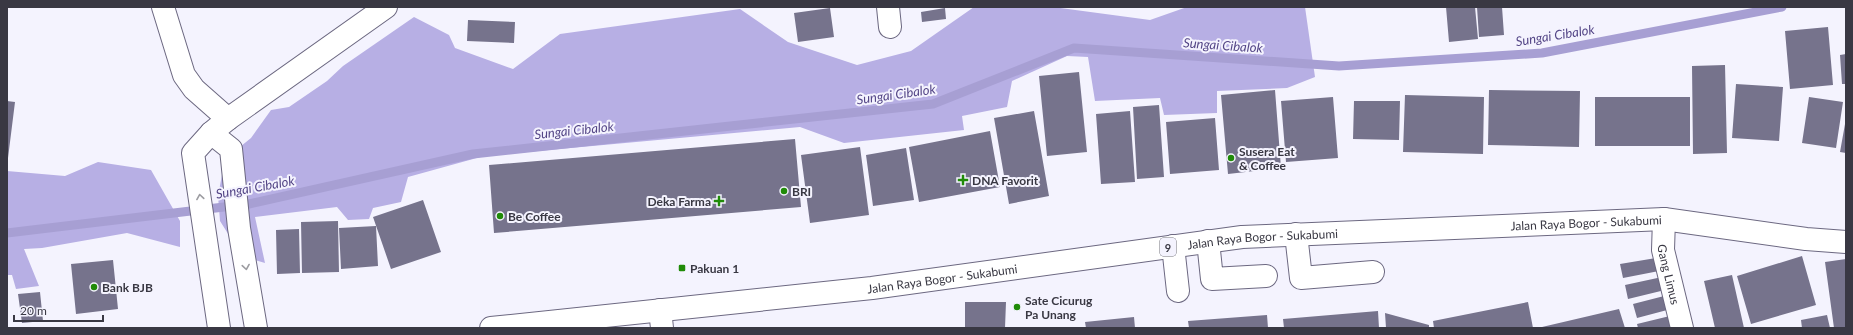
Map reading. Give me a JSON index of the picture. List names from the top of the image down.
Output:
{
  "streets": {
    "main road": ["Jalan Raya Bogor - Sukabumi", "9", "Gang Limus"]
  },
  "crossings": [
    ["Jalan Raya Bogor - Sukabumi", "Gang Limus"]
  ],
  "water": ["Sungai Cibalok"],
  "places": {
    "other": [
      "Susera Eat & Coffee",
      "BRI",
      "Be Coffee",
      "Bank BJB",
      "Sate Cicurug Pa Unang"
    ],
    "health": ["DNA Favorit", "Deka Farma"],
    "transit": ["Pakuan 1"]
  },
  "scale_bar": "20 m"
}
